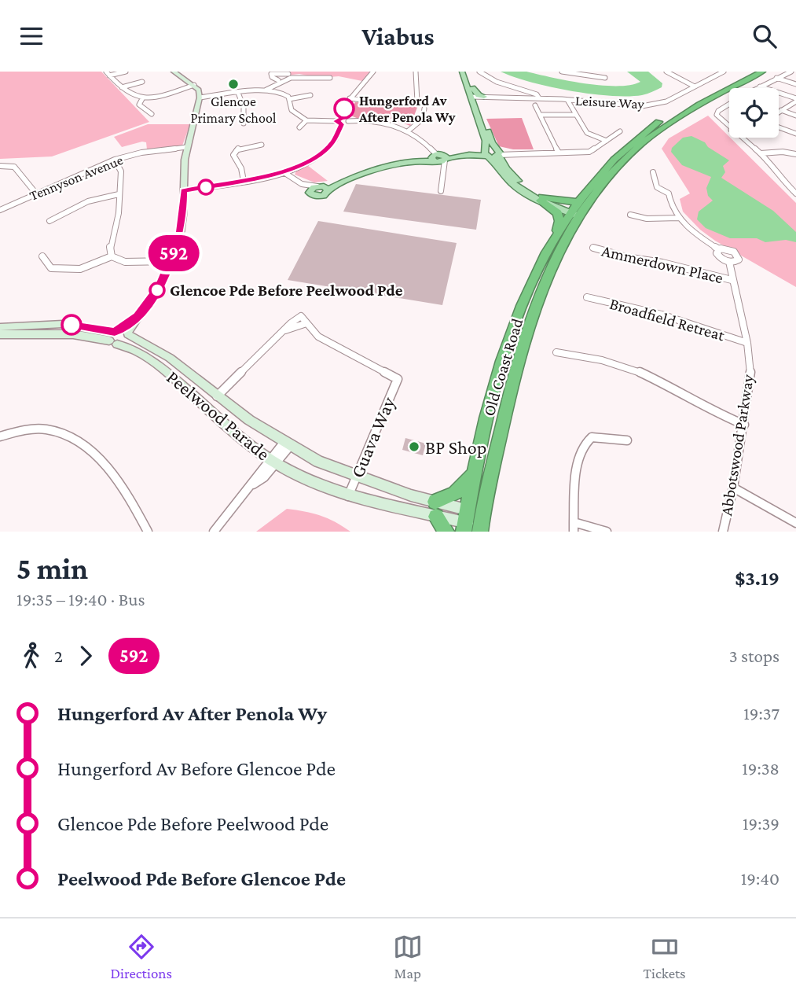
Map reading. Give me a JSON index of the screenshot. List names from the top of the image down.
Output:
{
  "streets": {
    "highway": ["Old Coast Road"],
    "street": [
      "Leisure Way",
      "Tennyson Avenue",
      "Ammerdown Place",
      "Broadfield Retreat",
      "Peelwood Parade",
      "Guava Way",
      "Abbotswood Parkway"
    ]
  },
  "crossings": [
    ["Ammerdown Place", "Abbotswood Parkway"],
    ["Broadfield Retreat", "Abbotswood Parkway"],
    ["Old Coast Road", "Peelwood Parade"],
    ["Peelwood Parade", "Guava Way"]
  ],
  "places": [
    "Glencoe Primary School",
    "Hungerford Av After Penola Wy",
    "Glencoe Pde Before Peelwood Pde",
    "BP Shop"
  ],
  "lines": ["bus line 592"],
  "page": {
    "header": "Viabus",
    "on_map": "592",
    "heading": ["5 min", "19:35 – 19:40 · Bus", "$3.19"],
    "legs": ["2", "592", "3 stops"],
    "list": [
      {
        "name": "Hungerford Av After Penola Wy",
        "value": "19:37"
      },
      {
        "name": "Hungerford Av Before Glencoe Pde",
        "value": "19:38"
      },
      {
        "name": "Glencoe Pde Before Peelwood Pde",
        "value": "19:39"
      },
      {
        "name": "Peelwood Pde Before Glencoe Pde",
        "value": "19:40"
      }
    ],
    "tabs": ["Directions", "Map", "Tickets"]
  }
}
